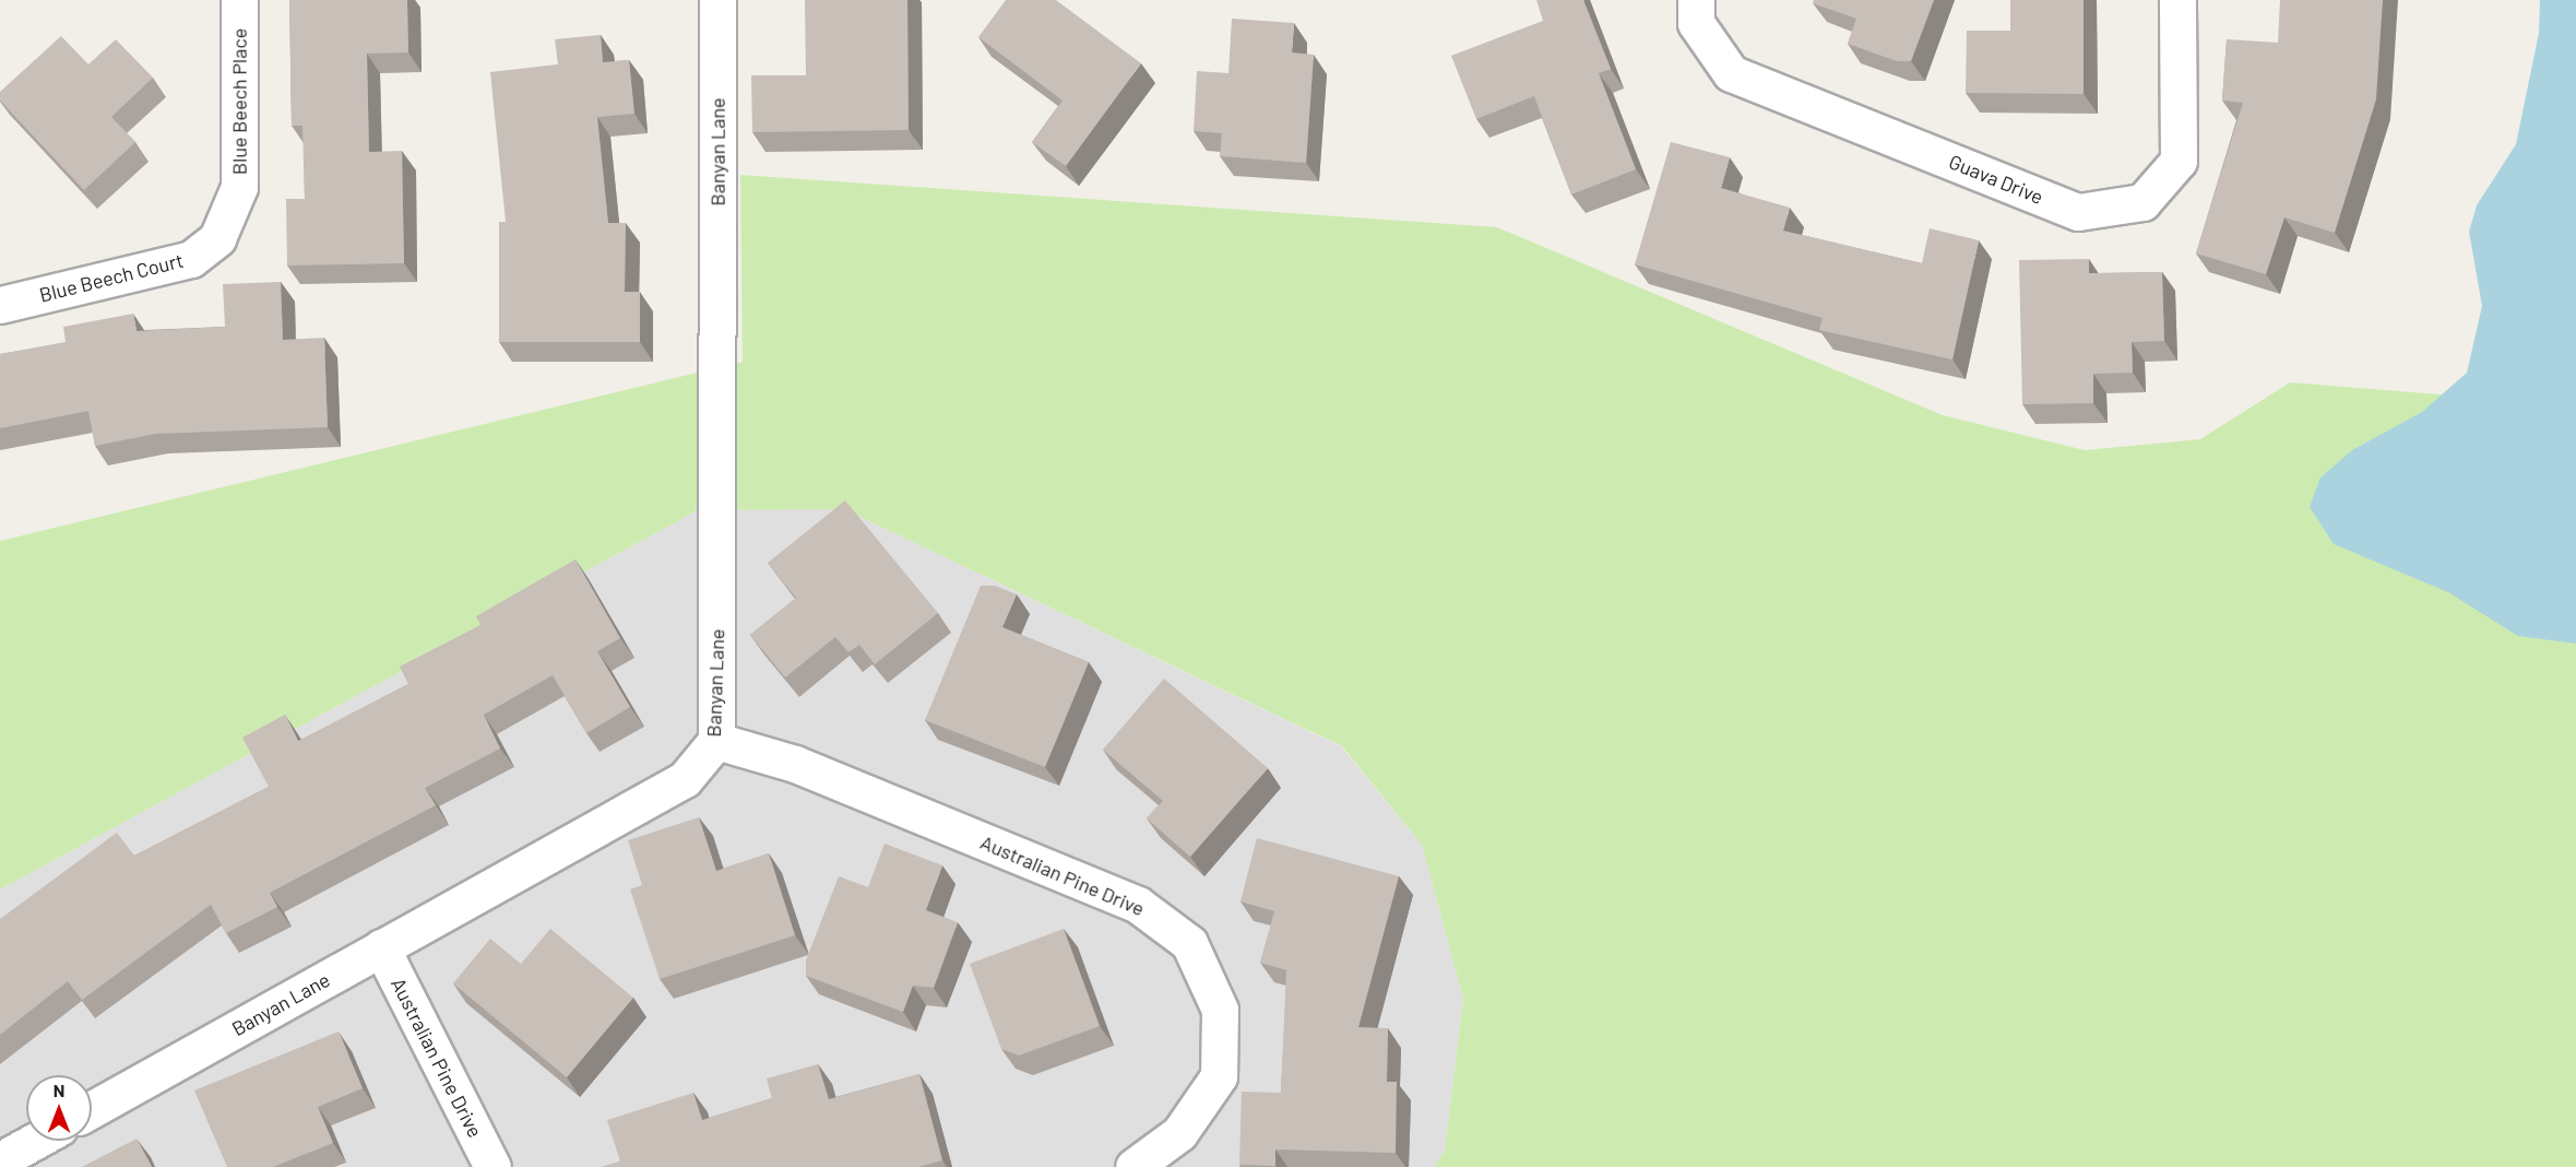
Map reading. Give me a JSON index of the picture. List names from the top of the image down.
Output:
{
  "streets": {
    "street": [
      "Blue Beech Place",
      "Banyan Lane",
      "Guava Drive",
      "Blue Beech Court",
      "Australian Pine Drive"
    ]
  },
  "crossings": [
    ["Blue Beech Place", "Blue Beech Court"],
    ["Banyan Lane", "Australian Pine Drive"]
  ],
  "north": "top"
}
